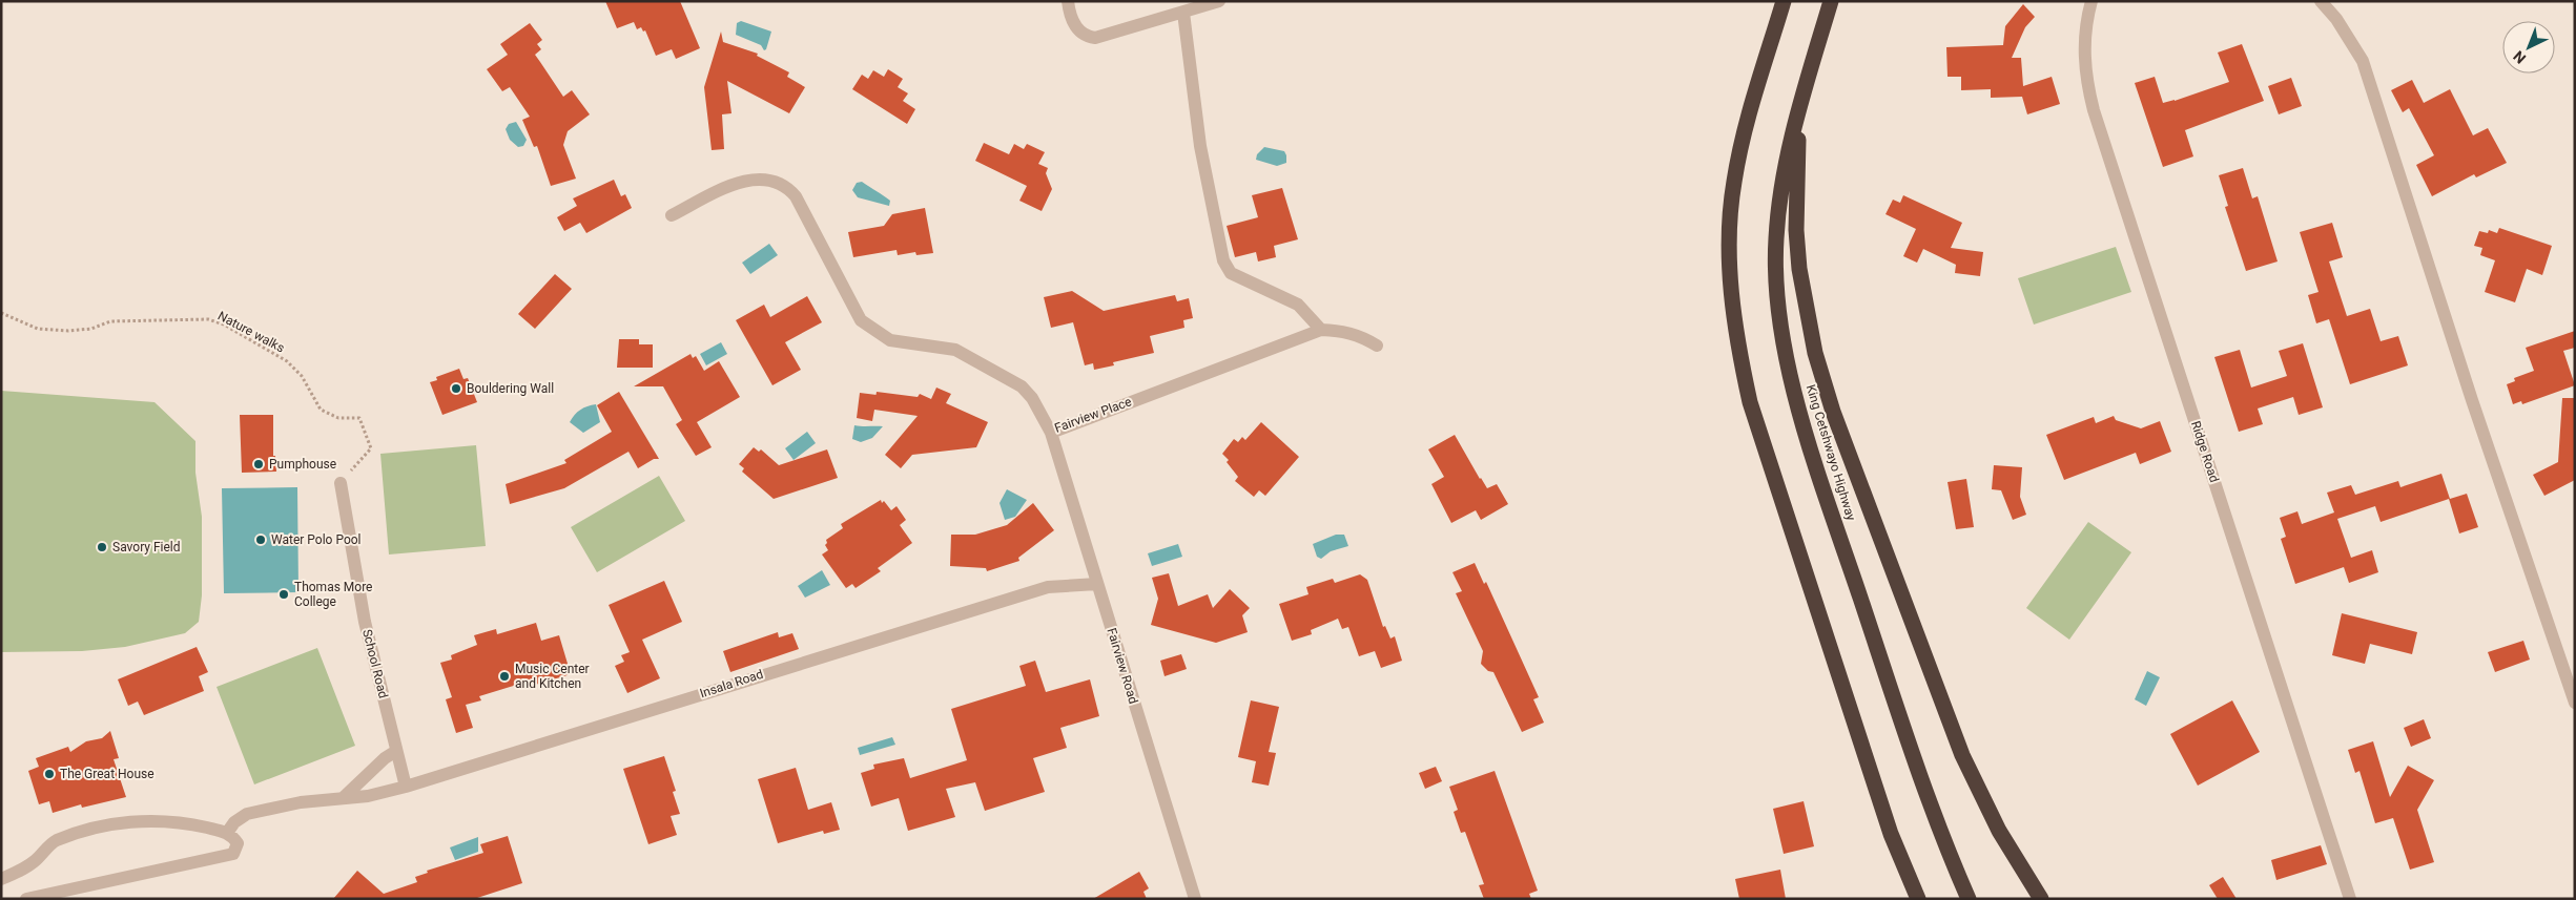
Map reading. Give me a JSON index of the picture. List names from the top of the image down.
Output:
{
  "streets": {
    "highway": ["King Cetshwayo Highway"],
    "street": [
      "Fairview Place",
      "Ridge Road",
      "School Road",
      "Fairview Road",
      "Insala Road"
    ],
    "path": ["Nature walks"]
  },
  "crossings": [
    ["Nature walks", "School Road"],
    ["Fairview Place", "Fairview Road"],
    ["School Road", "Insala Road"],
    ["Fairview Road", "Insala Road"]
  ],
  "places": [
    "Bouldering Wall",
    "Pumphouse",
    "Water Polo Pool",
    "Savory Field",
    "Thomas More College",
    "Music Center and Kitchen",
    "The Great House"
  ],
  "north": "bottom left"
}
